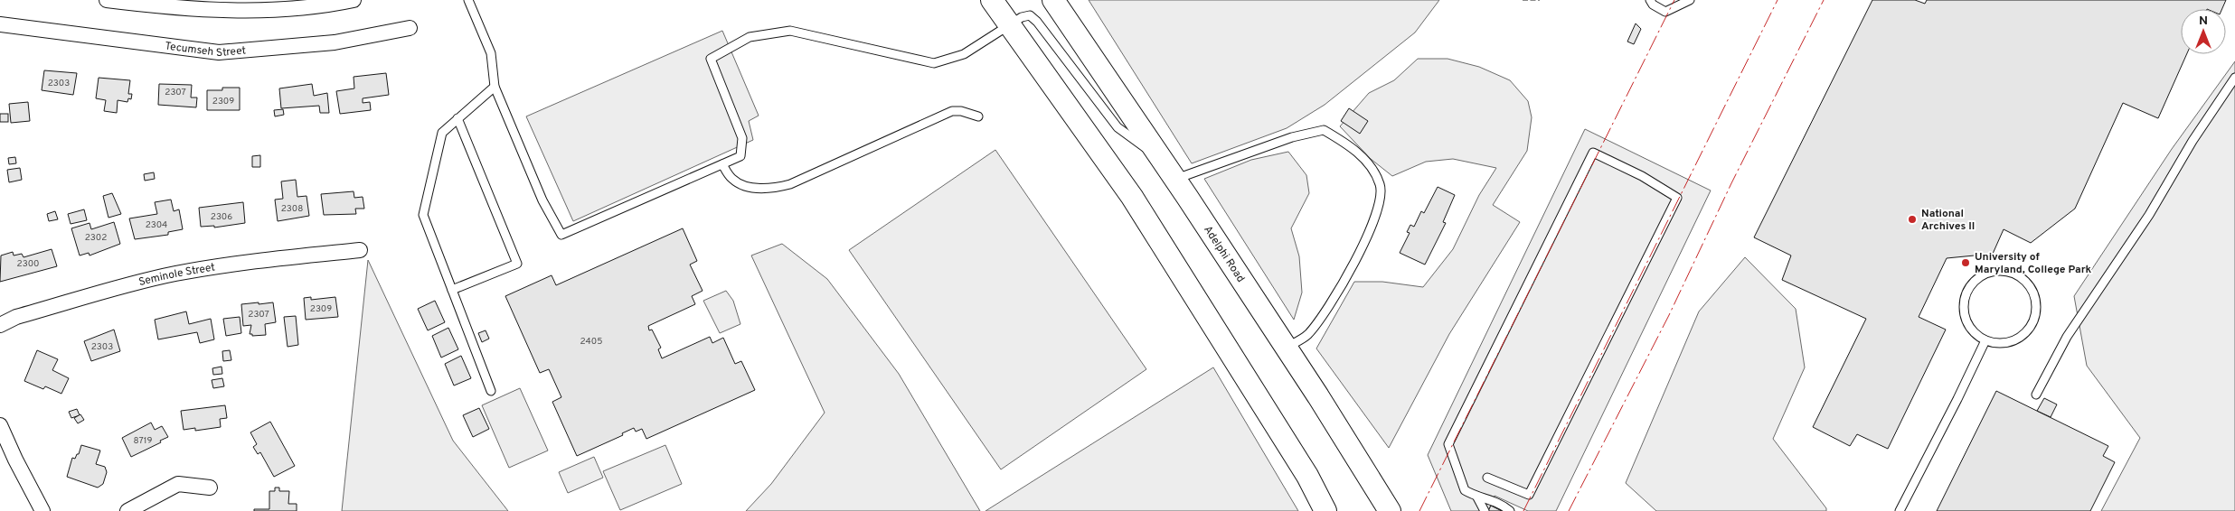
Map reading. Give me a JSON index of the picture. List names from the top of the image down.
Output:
{
  "streets": {
    "main road": ["Adelphi Road"],
    "street": ["Tecumseh Street", "Seminole Street"]
  },
  "places": ["National Archives II", "University of Maryland, College Park"],
  "house_numbers": [
    "2303",
    "2307",
    "2309",
    "2308",
    "2306",
    "2304",
    "2302",
    "2300",
    "2309",
    "2307",
    "2405",
    "2303",
    "8719"
  ],
  "north": "top"
}
